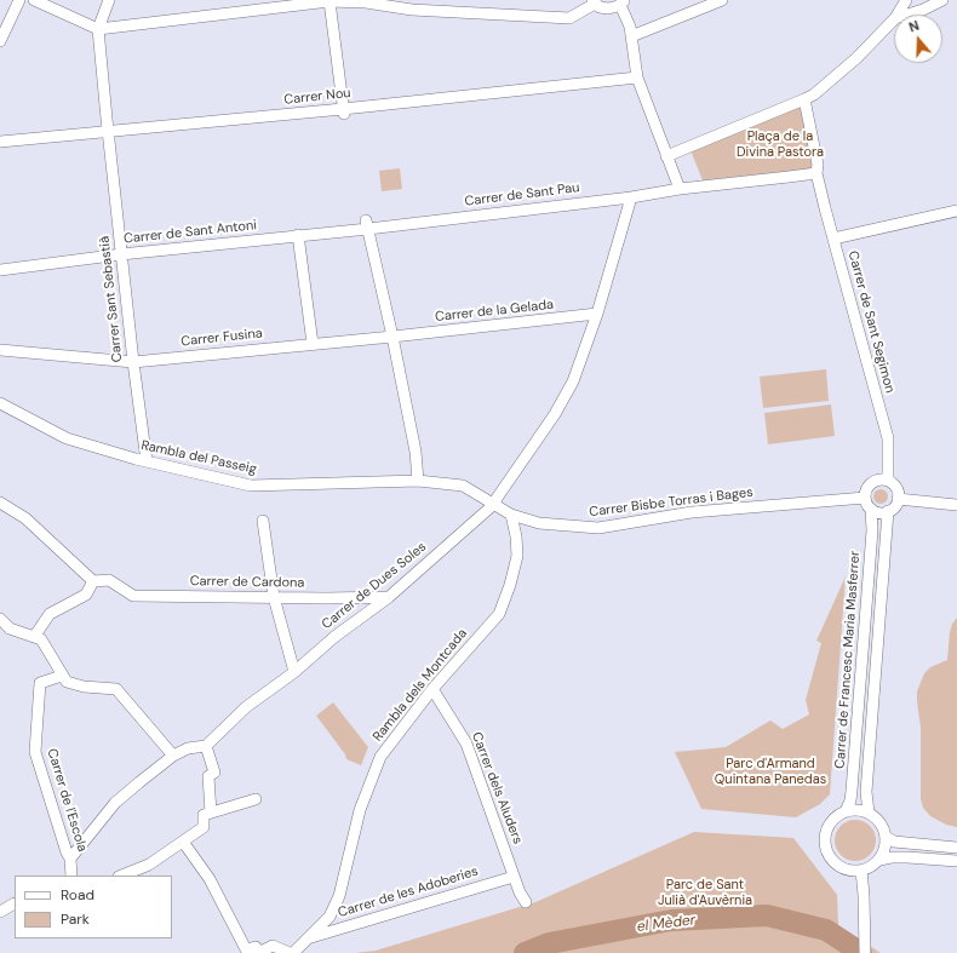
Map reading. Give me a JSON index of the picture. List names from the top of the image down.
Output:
{
  "streets": {
    "street": [
      "Carrer Nou",
      "Carrer de Sant Pau",
      "Carrer de Sant Antoni",
      "Carrer Sant Sebastià",
      "Carrer de la Gelada",
      "Carrer de Sant Segimon",
      "Carrer Fusina",
      "Rambla del Passeig",
      "Carrer Bisbe Torras i Bages",
      "Carrer de Cardona",
      "Carrer de Dues Soles",
      "Carrer de Francesc Maria Masferrer",
      "Rambla dels Montcada",
      "Carrer dels Aluders",
      "Carrer de l'Escola",
      "Carrer de les Adoberies"
    ]
  },
  "crossings": [
    ["Carrer Nou", "Carrer Sant Sebastià"],
    ["Carrer de Sant Pau", "Carrer de Sant Antoni"],
    ["Carrer de Sant Pau", "Carrer de Dues Soles"],
    ["Carrer de Sant Antoni", "Carrer Sant Sebastià"],
    ["Carrer Sant Sebastià", "Carrer Fusina"],
    ["Carrer Sant Sebastià", "Rambla del Passeig"],
    ["Carrer de la Gelada", "Carrer Fusina"],
    ["Carrer de la Gelada", "Carrer de Dues Soles"],
    ["Carrer de Sant Segimon", "Carrer Bisbe Torras i Bages"],
    ["Carrer de Sant Segimon", "Carrer de Francesc Maria Masferrer"],
    ["Rambla del Passeig", "Carrer Bisbe Torras i Bages"],
    ["Rambla del Passeig", "Carrer de Dues Soles"],
    ["Rambla del Passeig", "Rambla dels Montcada"],
    ["Carrer Bisbe Torras i Bages", "Carrer de Francesc Maria Masferrer"],
    ["Carrer Bisbe Torras i Bages", "Rambla dels Montcada"],
    ["Carrer de Cardona", "Carrer de Dues Soles"],
    ["Rambla dels Montcada", "Carrer dels Aluders"],
    ["Rambla dels Montcada", "Carrer de les Adoberies"],
    ["Carrer dels Aluders", "Carrer de les Adoberies"]
  ],
  "water": ["el Mèder"],
  "parks": ["Plaça de la Divina Pastora", "Parc d'Armand Quintana Panedas", "Parc de Sant Julià d'Auvèrnia"],
  "legend": ["Road", "Park"],
  "north": "top"
}
